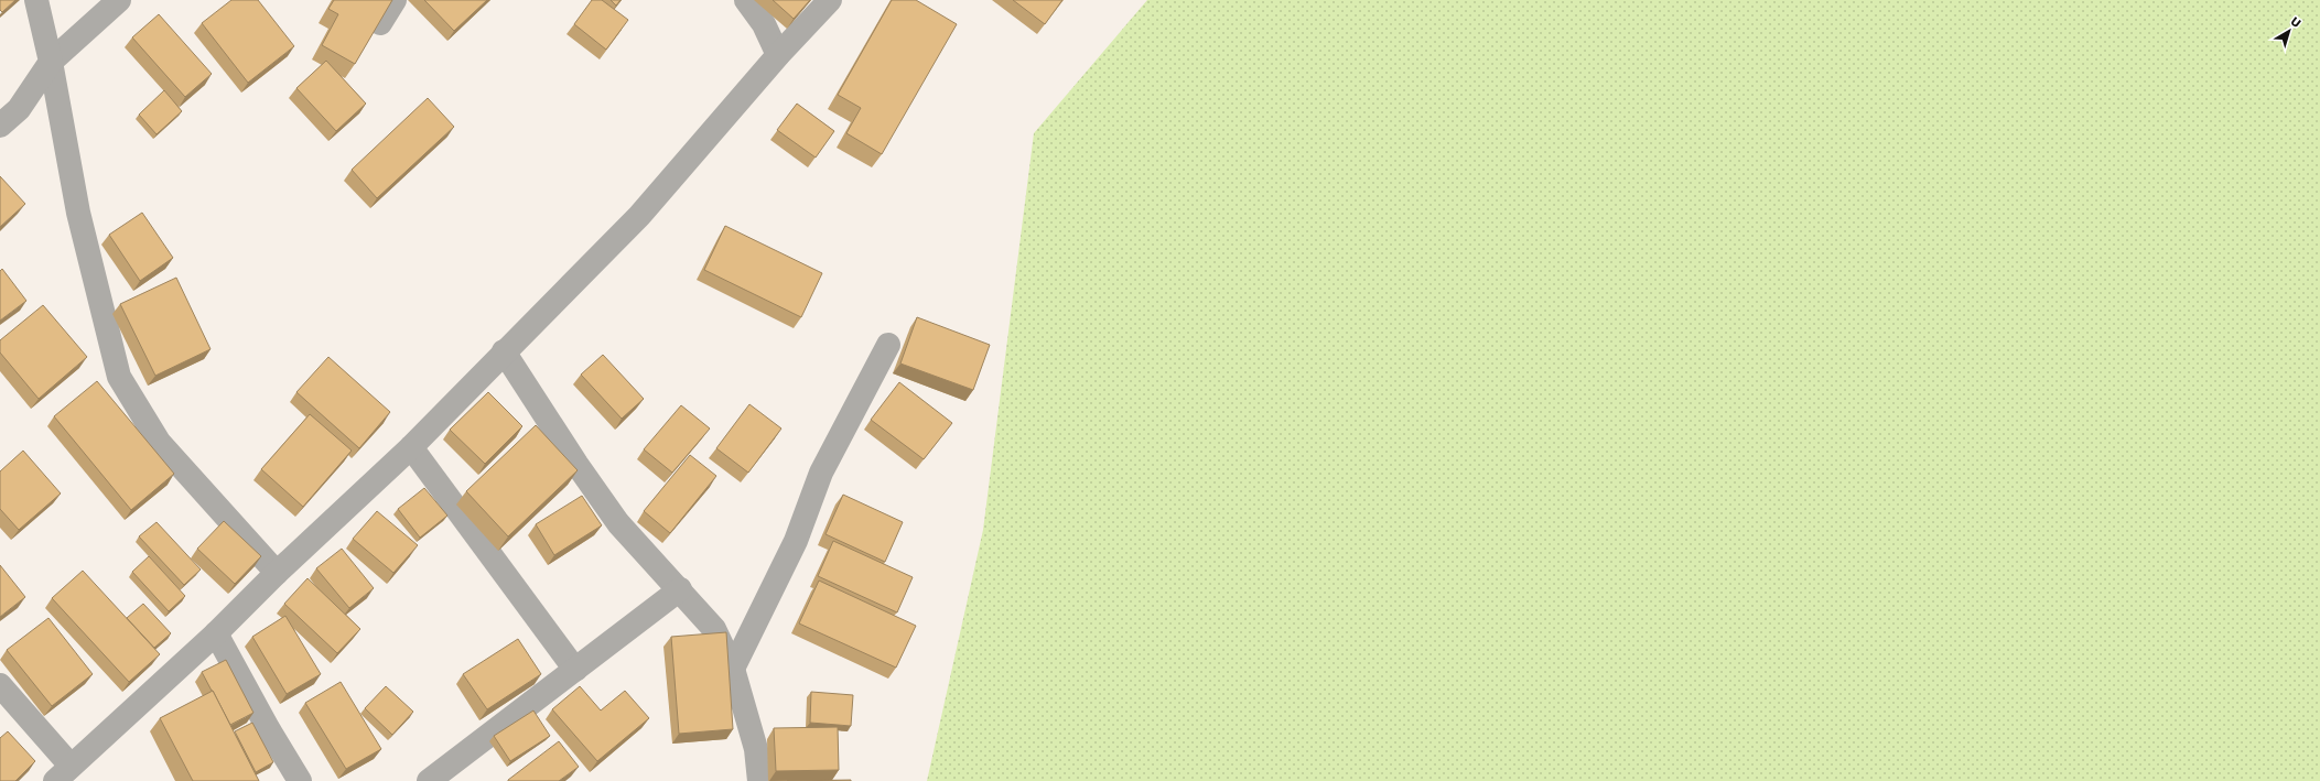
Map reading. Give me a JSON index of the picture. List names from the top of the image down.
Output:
{
  "north": "top right"
}
